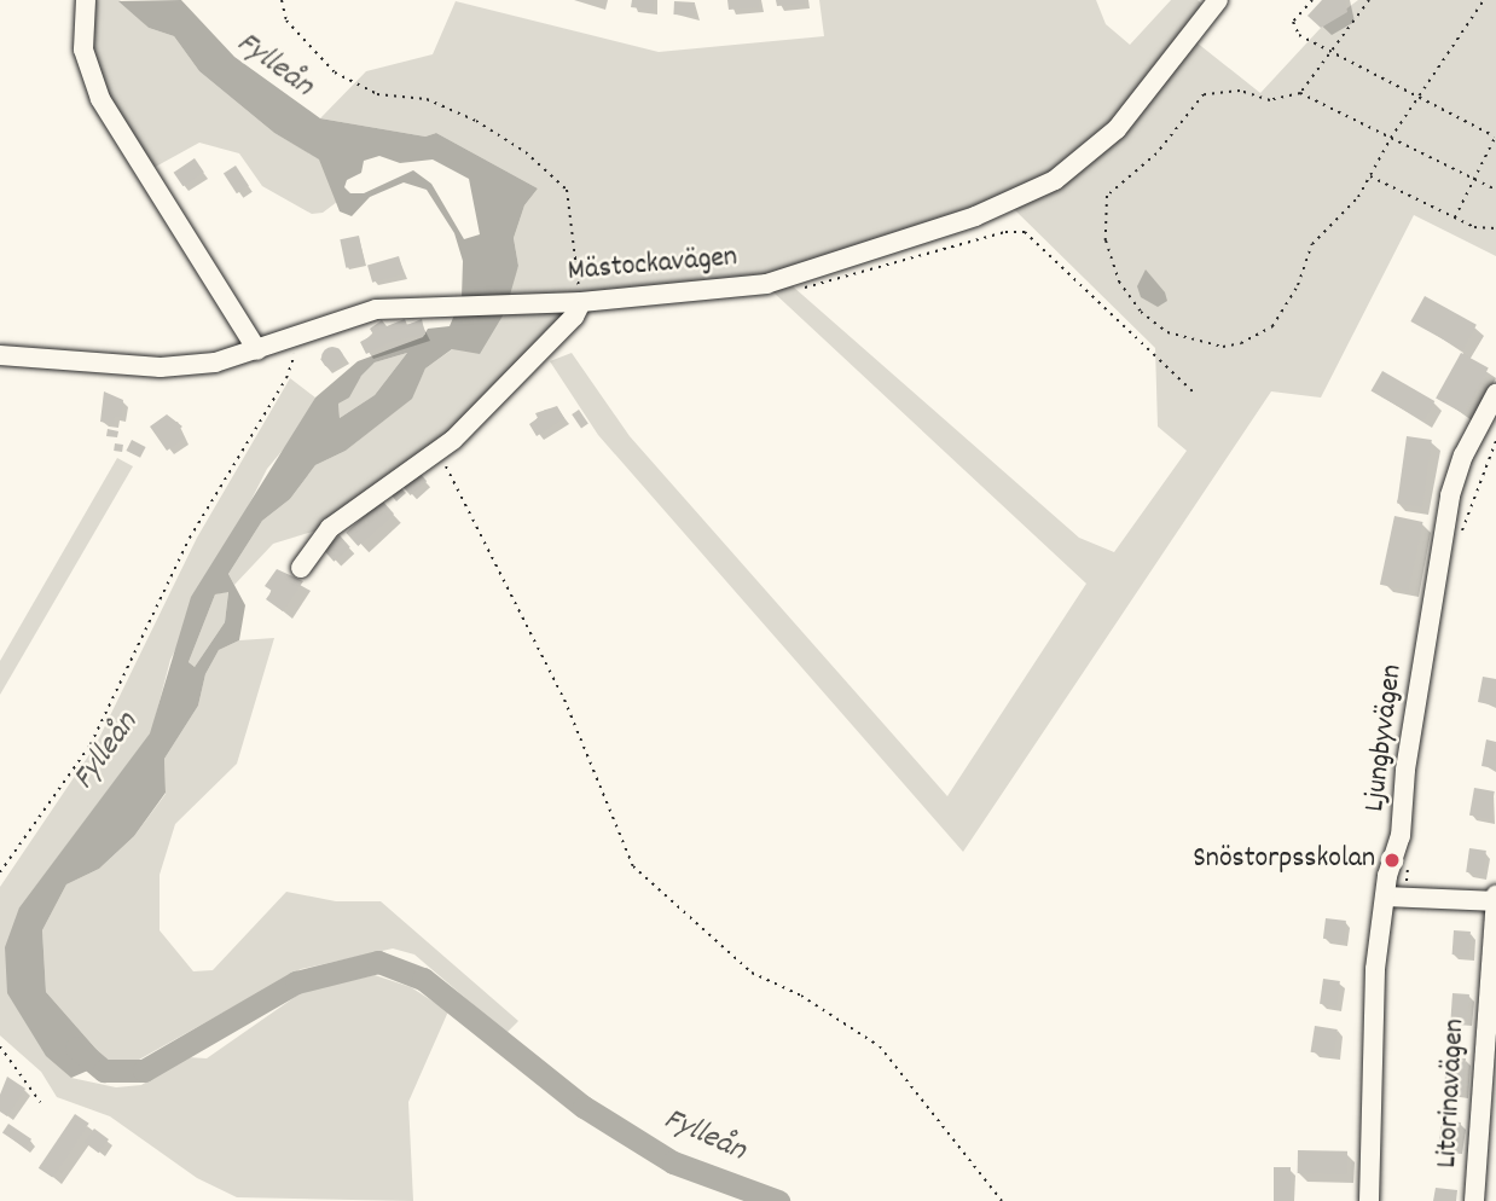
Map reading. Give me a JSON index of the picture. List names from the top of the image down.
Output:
{
  "streets": {
    "street": ["Mästockavägen", "Ljungbyvägen", "Litorinavägen"]
  },
  "water": ["Fylleån"],
  "places": ["Snöstorpsskolan"]
}
